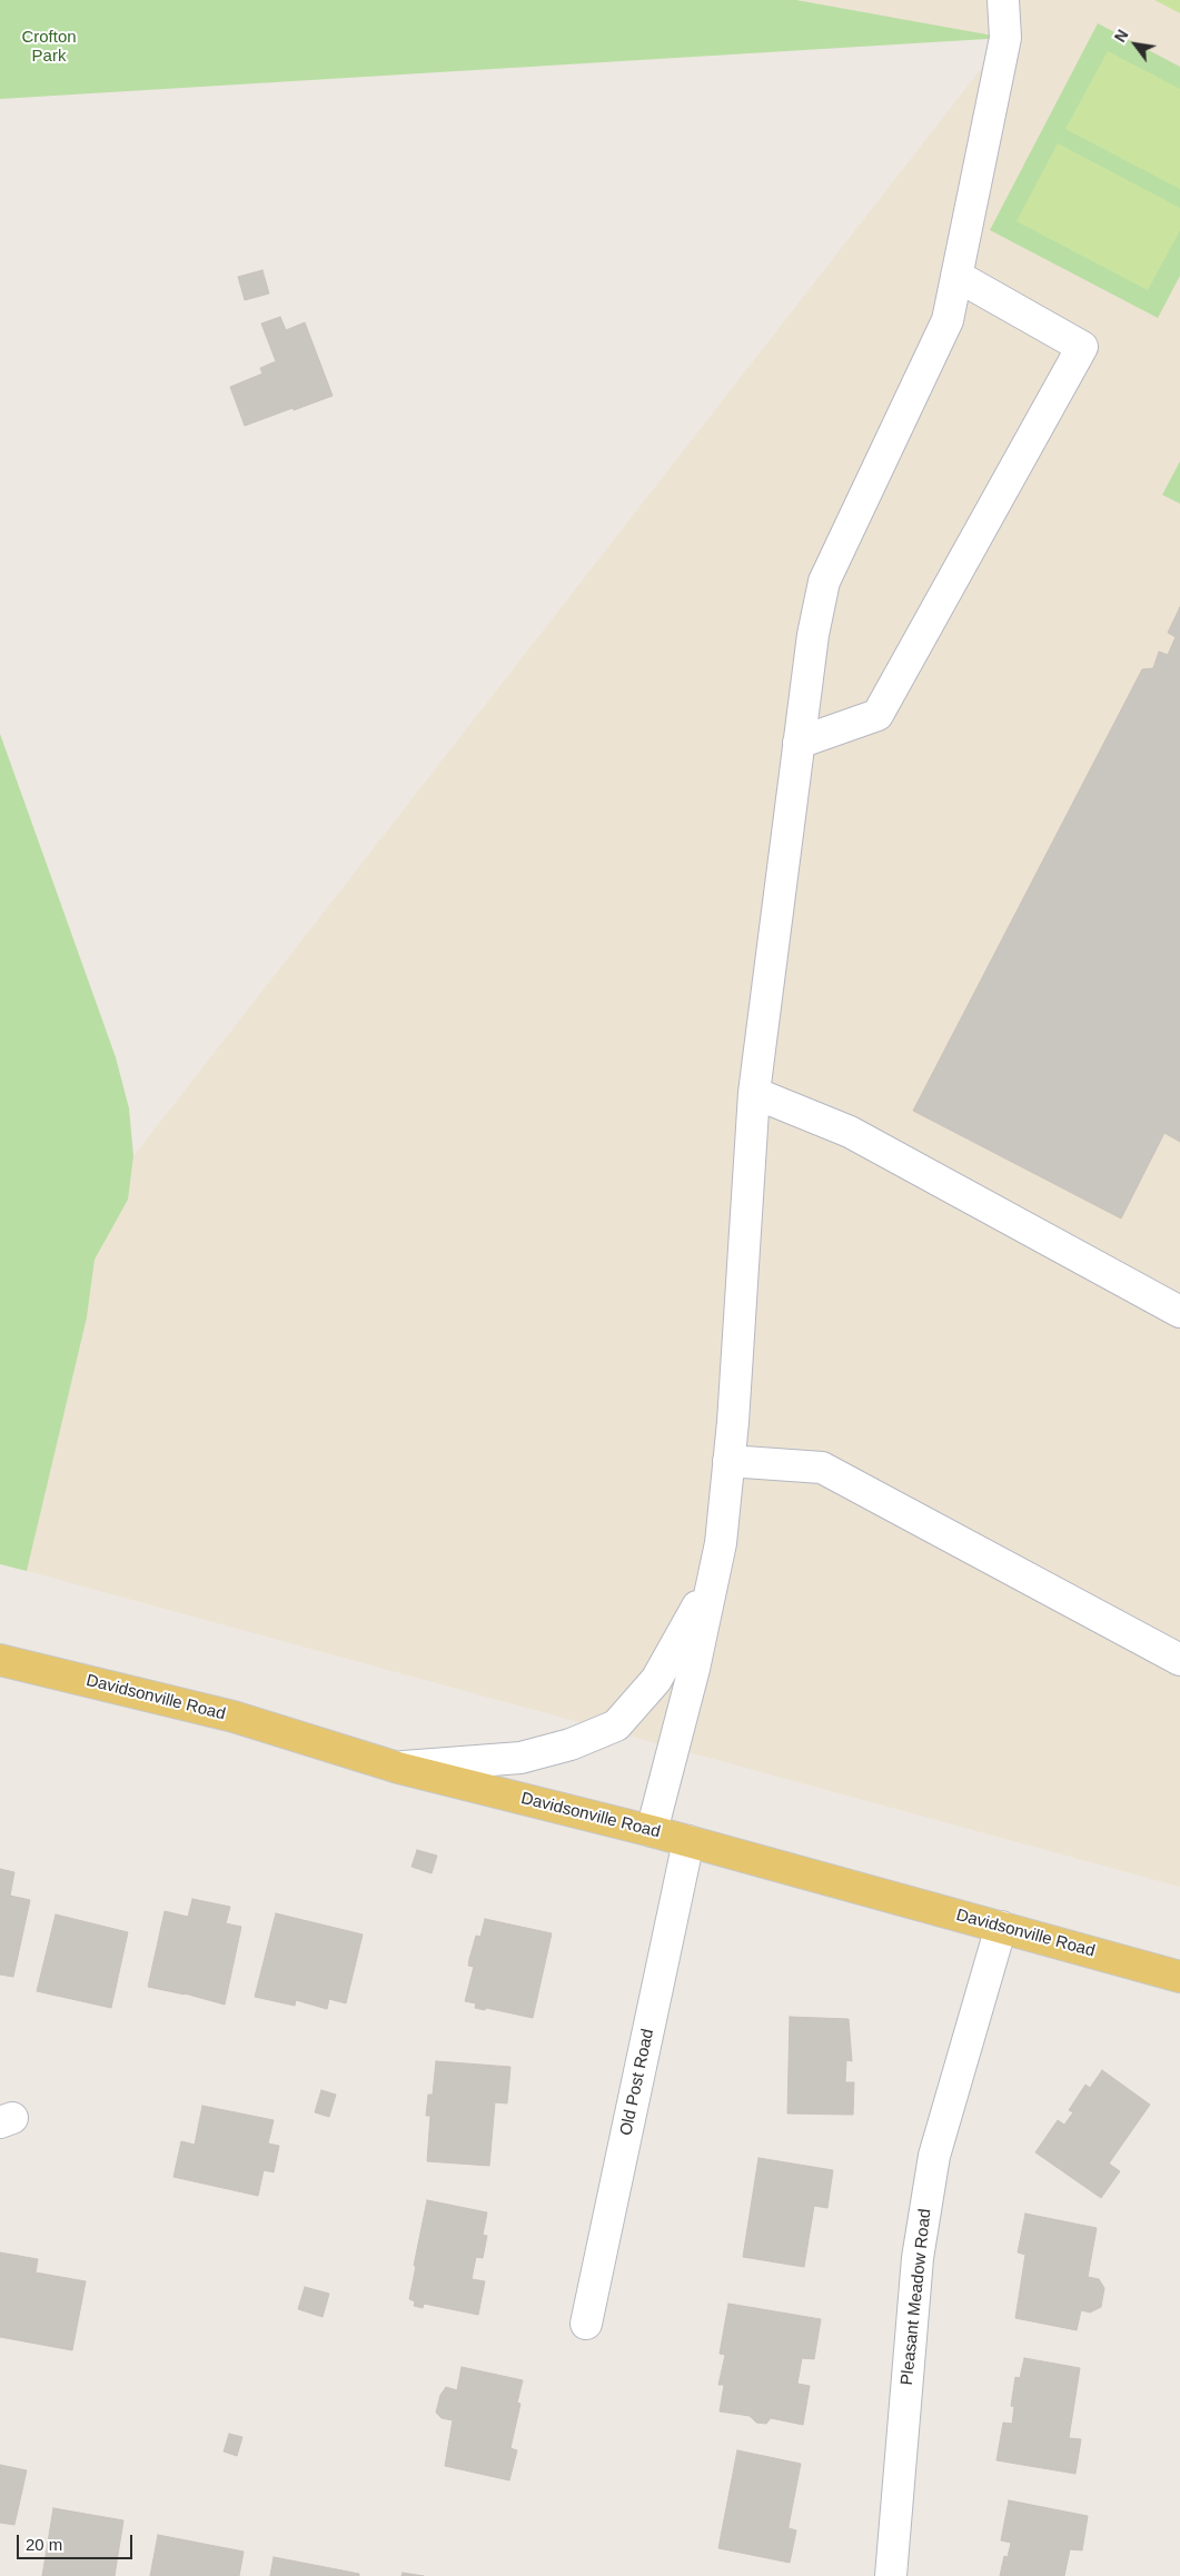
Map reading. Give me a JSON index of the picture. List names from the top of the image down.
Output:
{
  "streets": {
    "main road": ["Davidsonville Road"],
    "street": ["Old Post Road", "Pleasant Meadow Road"]
  },
  "crossings": [
    ["Davidsonville Road", "Old Post Road"],
    ["Davidsonville Road", "Pleasant Meadow Road"]
  ],
  "parks": ["Crofton Park"],
  "scale_bar": "20 m",
  "north": "top left"
}
